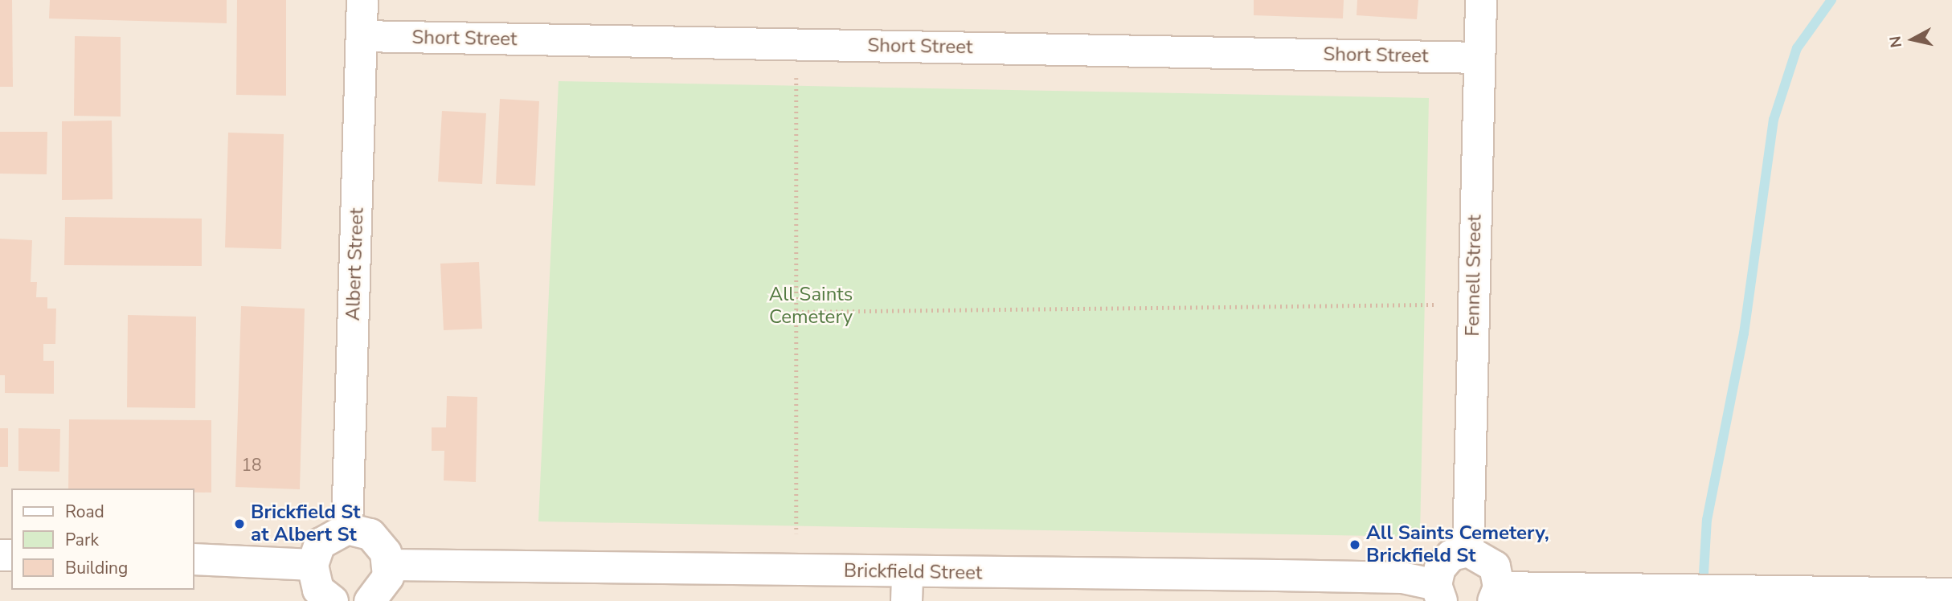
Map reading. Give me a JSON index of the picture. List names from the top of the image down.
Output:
{
  "streets": {
    "street": [
      "Short Street",
      "Albert Street",
      "Fennell Street",
      "Brickfield Street"
    ]
  },
  "crossings": [
    ["Short Street", "Albert Street"],
    ["Short Street", "Fennell Street"]
  ],
  "parks": ["All Saints Cemetery"],
  "places": ["Brickfield St at Albert St", "All Saints Cemetery, Brickfield St"],
  "house_numbers": ["18"],
  "legend": ["Road", "Park", "Building"],
  "north": "left"
}
